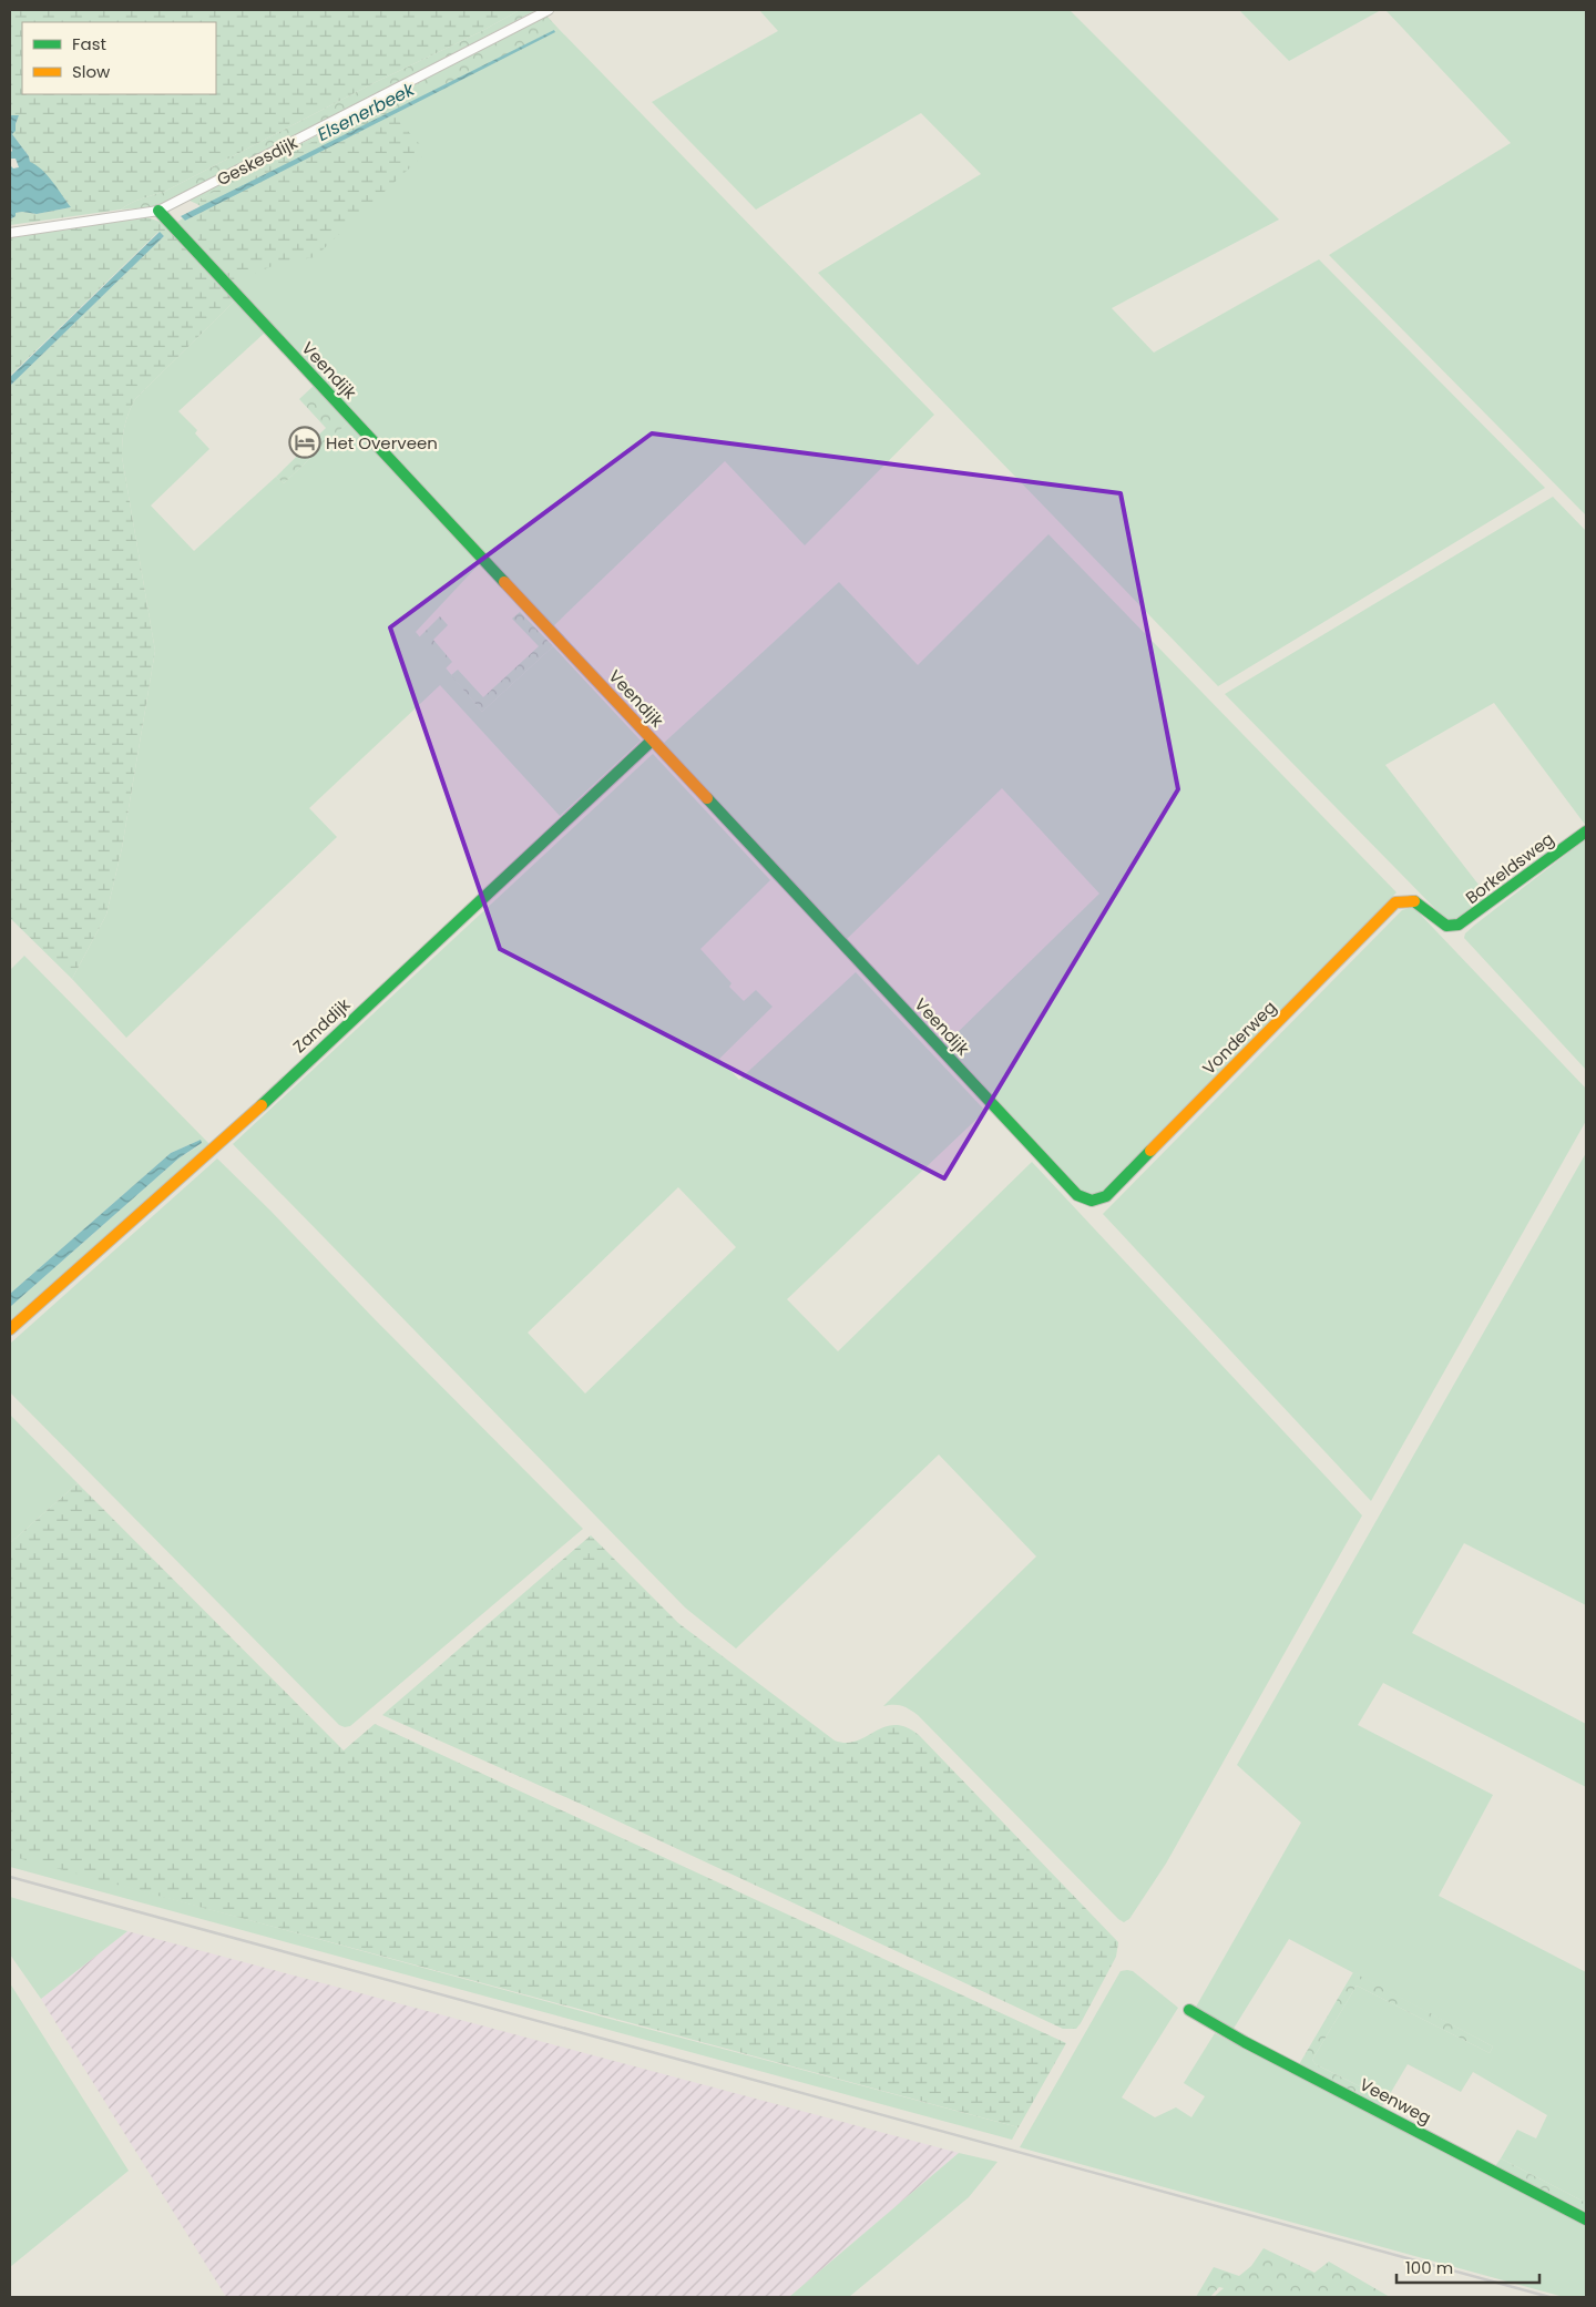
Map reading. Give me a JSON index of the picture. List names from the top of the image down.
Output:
{
  "streets": {
    "street": [
      "Geskesdijk",
      "Veendijk",
      "Borkeldsweg",
      "Zanddijk",
      "Vonderweg",
      "Veenweg"
    ]
  },
  "crossings": [
    ["Geskesdijk", "Veendijk"],
    ["Veendijk", "Zanddijk"],
    ["Veendijk", "Vonderweg"],
    ["Borkeldsweg", "Vonderweg"]
  ],
  "water": ["Elsenerbeek"],
  "places": {
    "hotel": ["Het Overveen"]
  },
  "legend": ["Fast", "Slow"],
  "scale_bar": "100 m"
}
